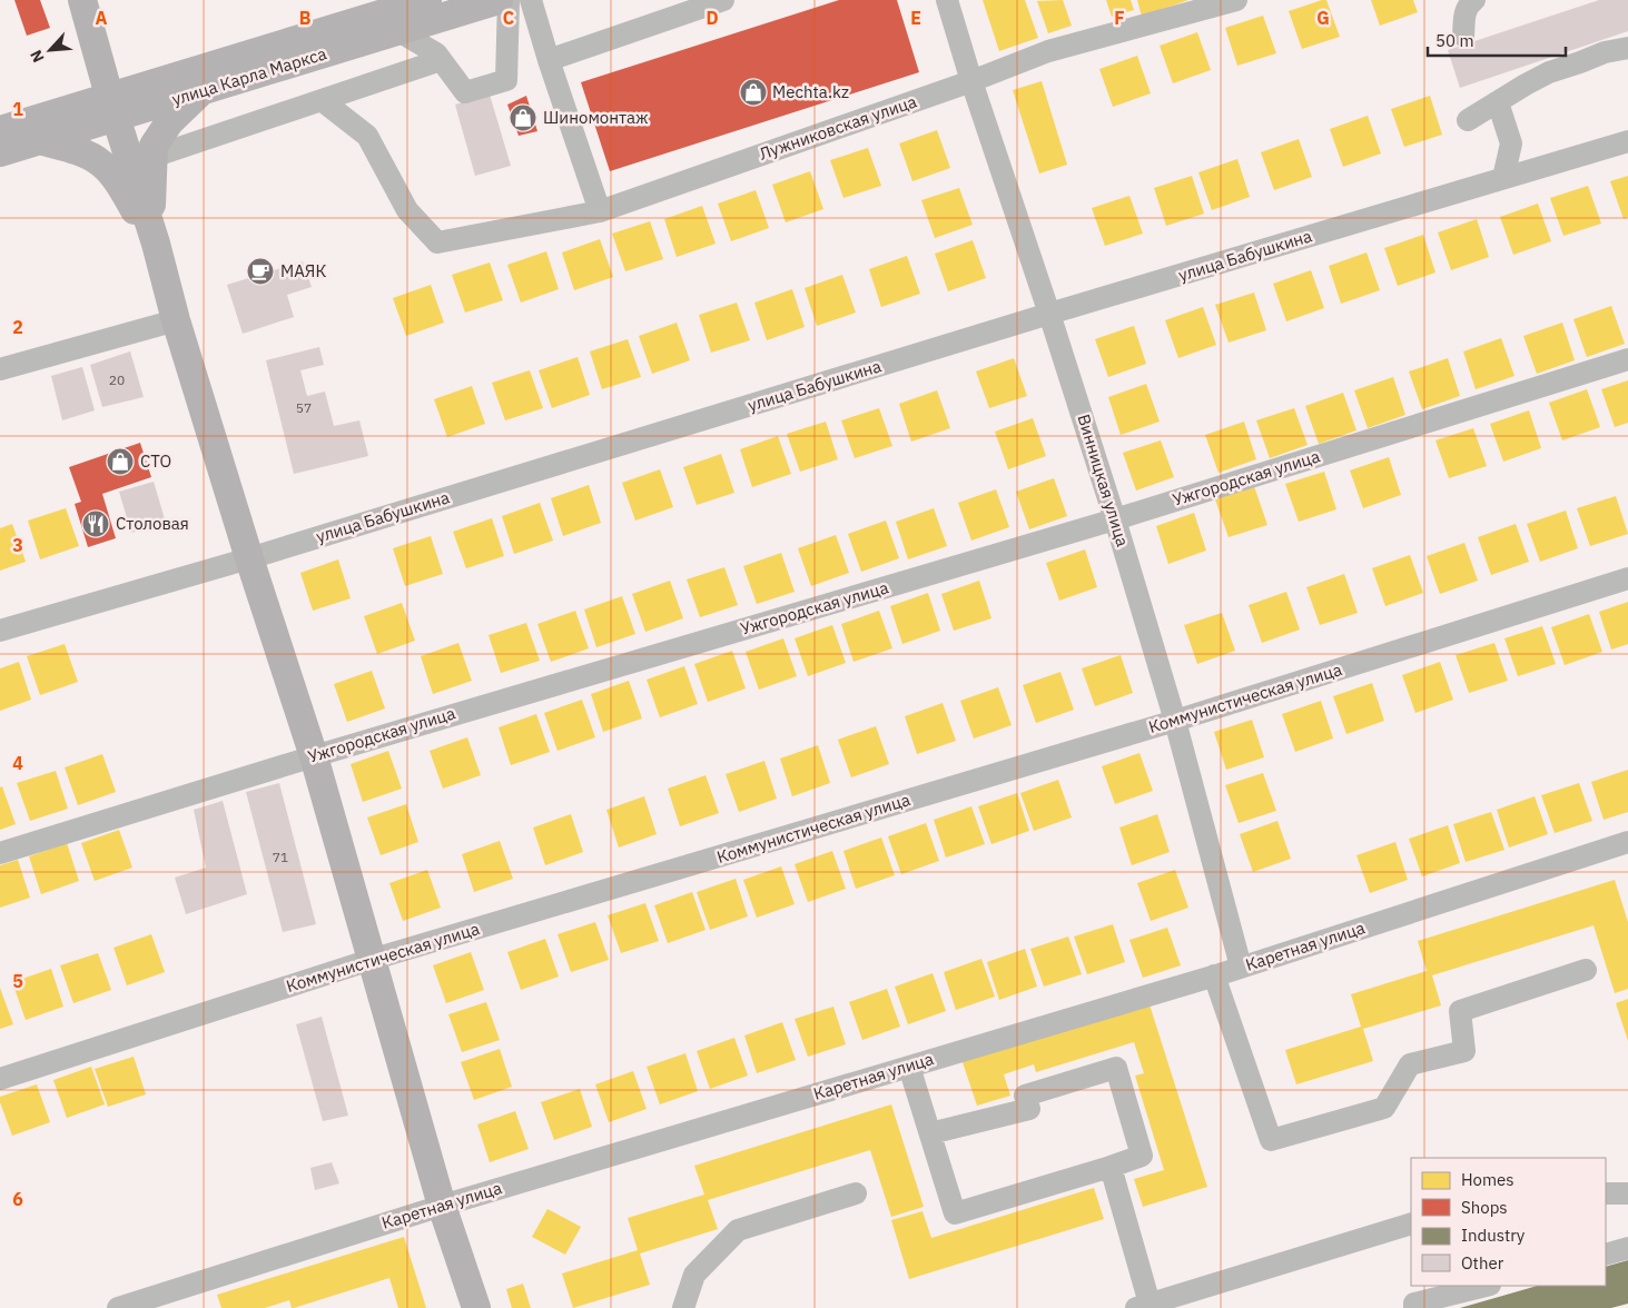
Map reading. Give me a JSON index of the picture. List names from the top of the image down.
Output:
{
  "streets": {
    "main road": ["улица Карла Маркса"],
    "street": [
      "Лужниковская улица",
      "улица Бабушкина",
      "Ужгородская улица",
      "Винницкая улица",
      "Коммунистическая улица",
      "Каретная улица"
    ]
  },
  "crossings": [
    ["Лужниковская улица", "Винницкая улица"],
    ["улица Бабушкина", "Винницкая улица"],
    ["Ужгородская улица", "Винницкая улица"],
    ["Винницкая улица", "Коммунистическая улица"],
    ["Винницкая улица", "Каретная улица"]
  ],
  "places": {
    "shop": ["Mechta.kz", "Шиномонтаж", "СТО"],
    "cafe": ["МАЯК"],
    "restaurant": ["Столовая"]
  },
  "house_numbers": ["20", "57", "71"],
  "legend": [
    "Homes",
    "Shops",
    "Industry",
    "Other"
  ],
  "scale_bar": "50 m",
  "north": "bottom left",
  "grid": {
    "columns": [
      "A",
      "B",
      "C",
      "D",
      "E",
      "F",
      "G"
    ],
    "rows": [
      "1",
      "2",
      "3",
      "4",
      "5",
      "6"
    ]
  }
}
